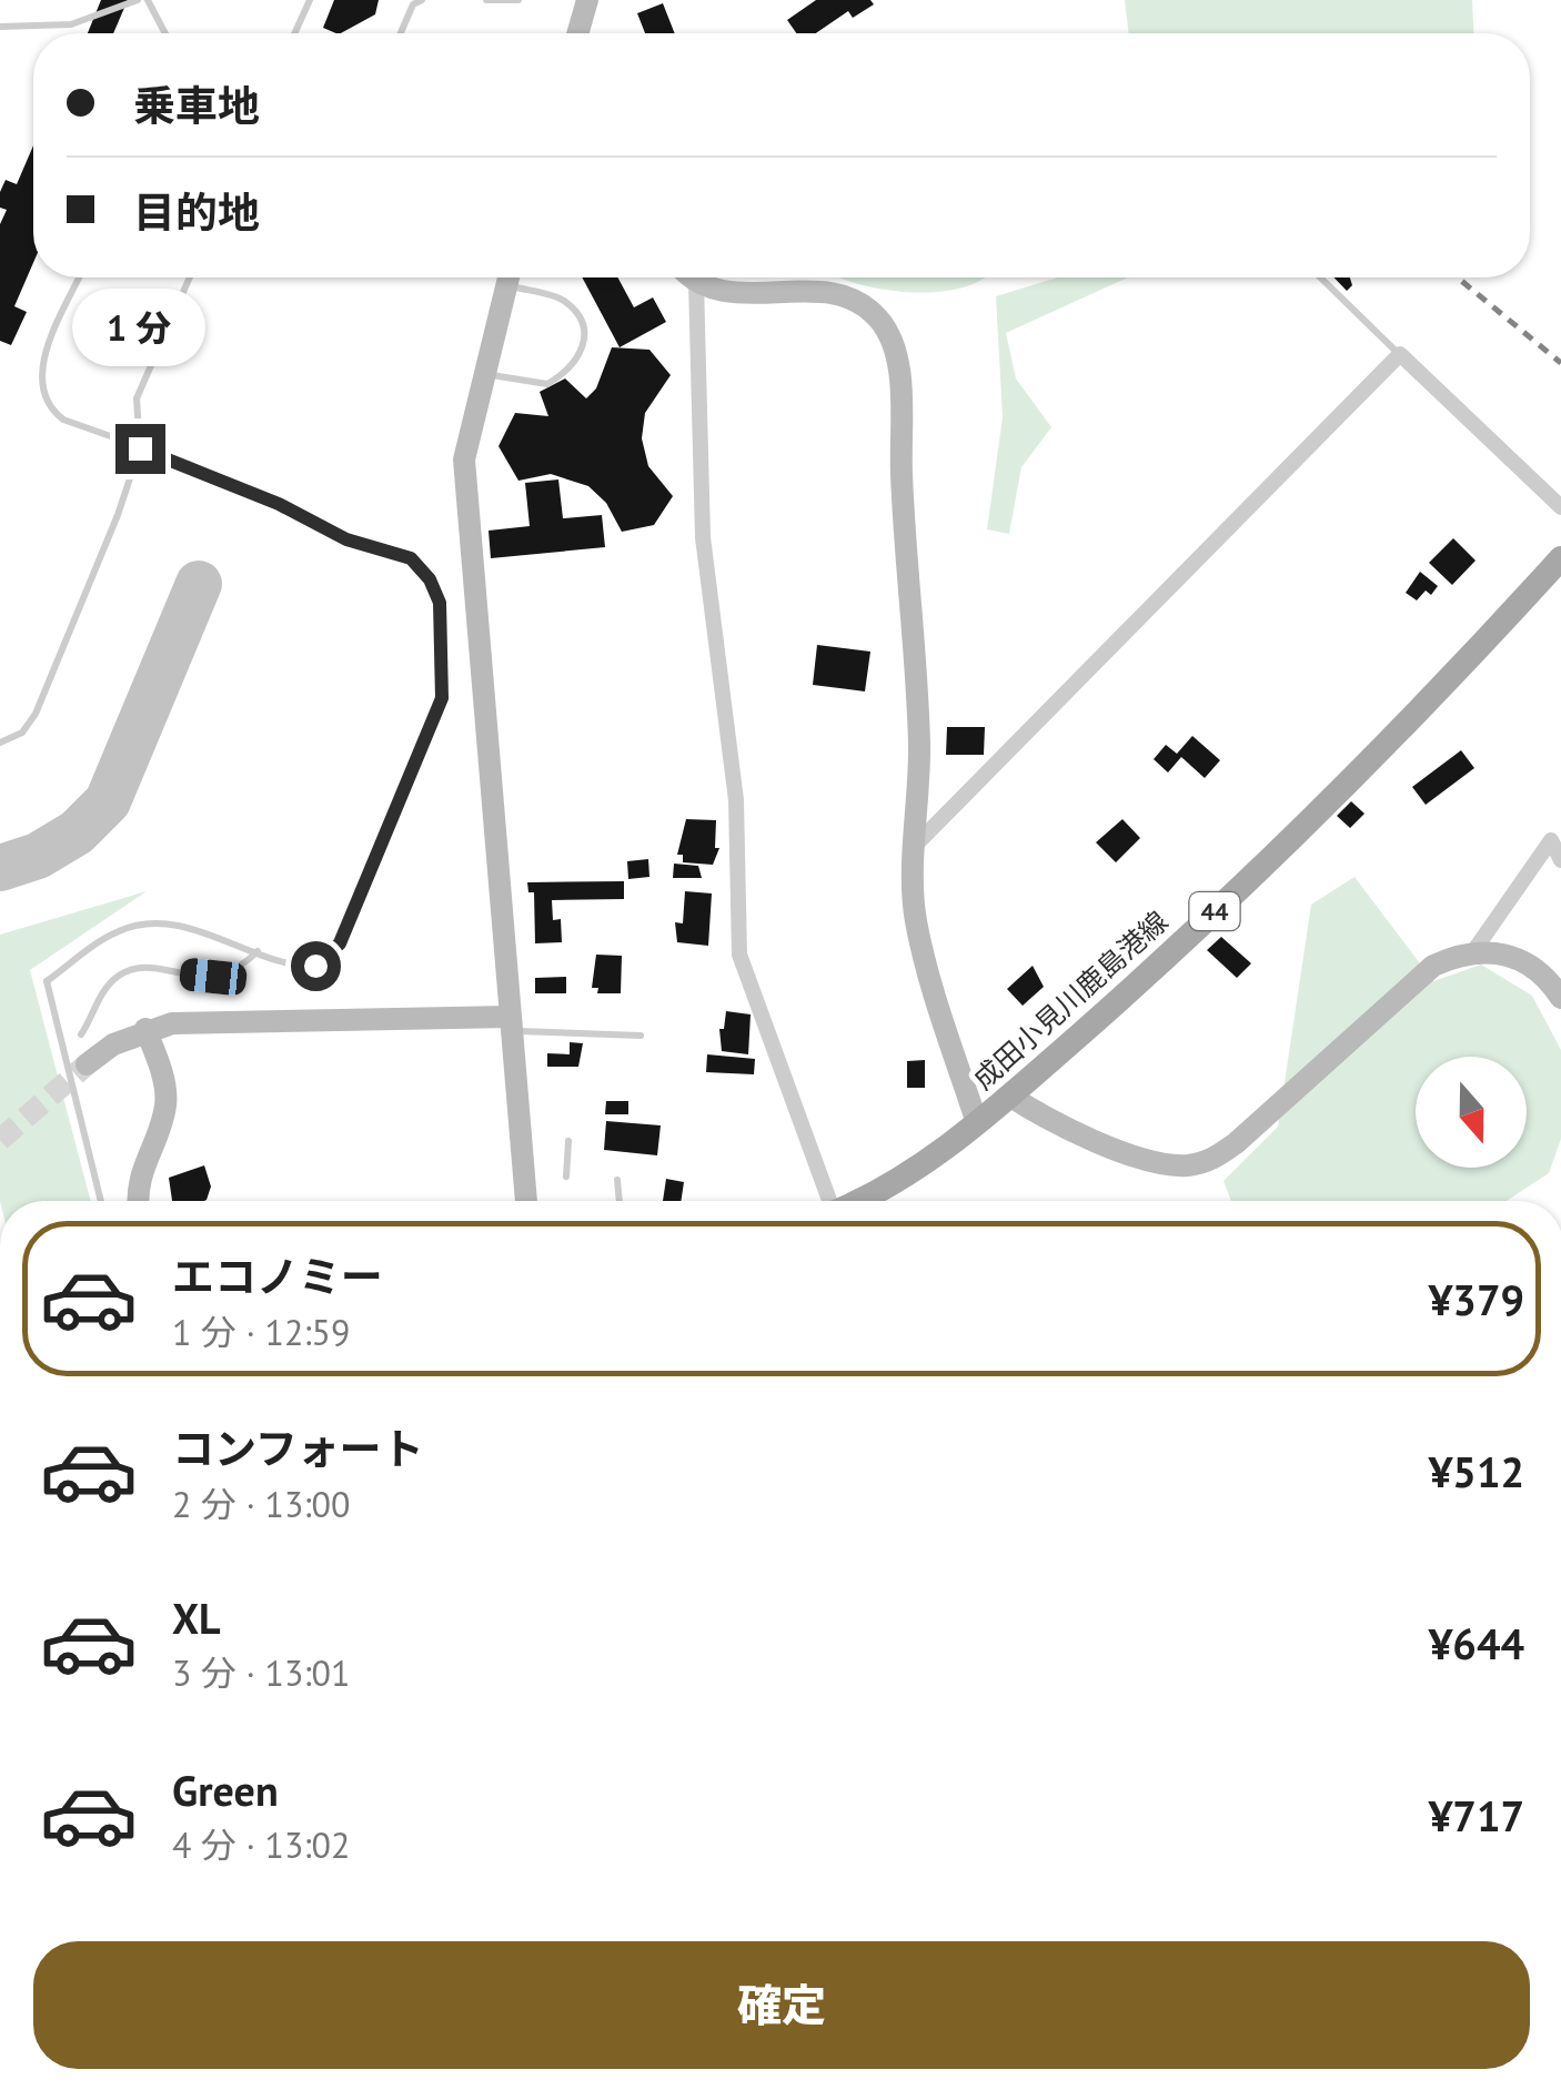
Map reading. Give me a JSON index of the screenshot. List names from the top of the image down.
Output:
{
  "streets": {
    "main road": ["44", "成田小見川鹿島港線"]
  },
  "north": "bottom",
  "page": {
    "banner": ["乗車地", "目的地"],
    "bubble": "1 分",
    "list": [
      {
        "name": "エコノミー",
        "note": "1 分 · 12:59",
        "value": "¥379"
      },
      {
        "name": "コンフォート",
        "note": "2 分 · 13:00",
        "value": "¥512"
      },
      {
        "name": "XL",
        "note": "3 分 · 13:01",
        "value": "¥644"
      },
      {
        "name": "Green",
        "note": "4 分 · 13:02",
        "value": "¥717"
      }
    ],
    "buttons": "確定"
  }
}
